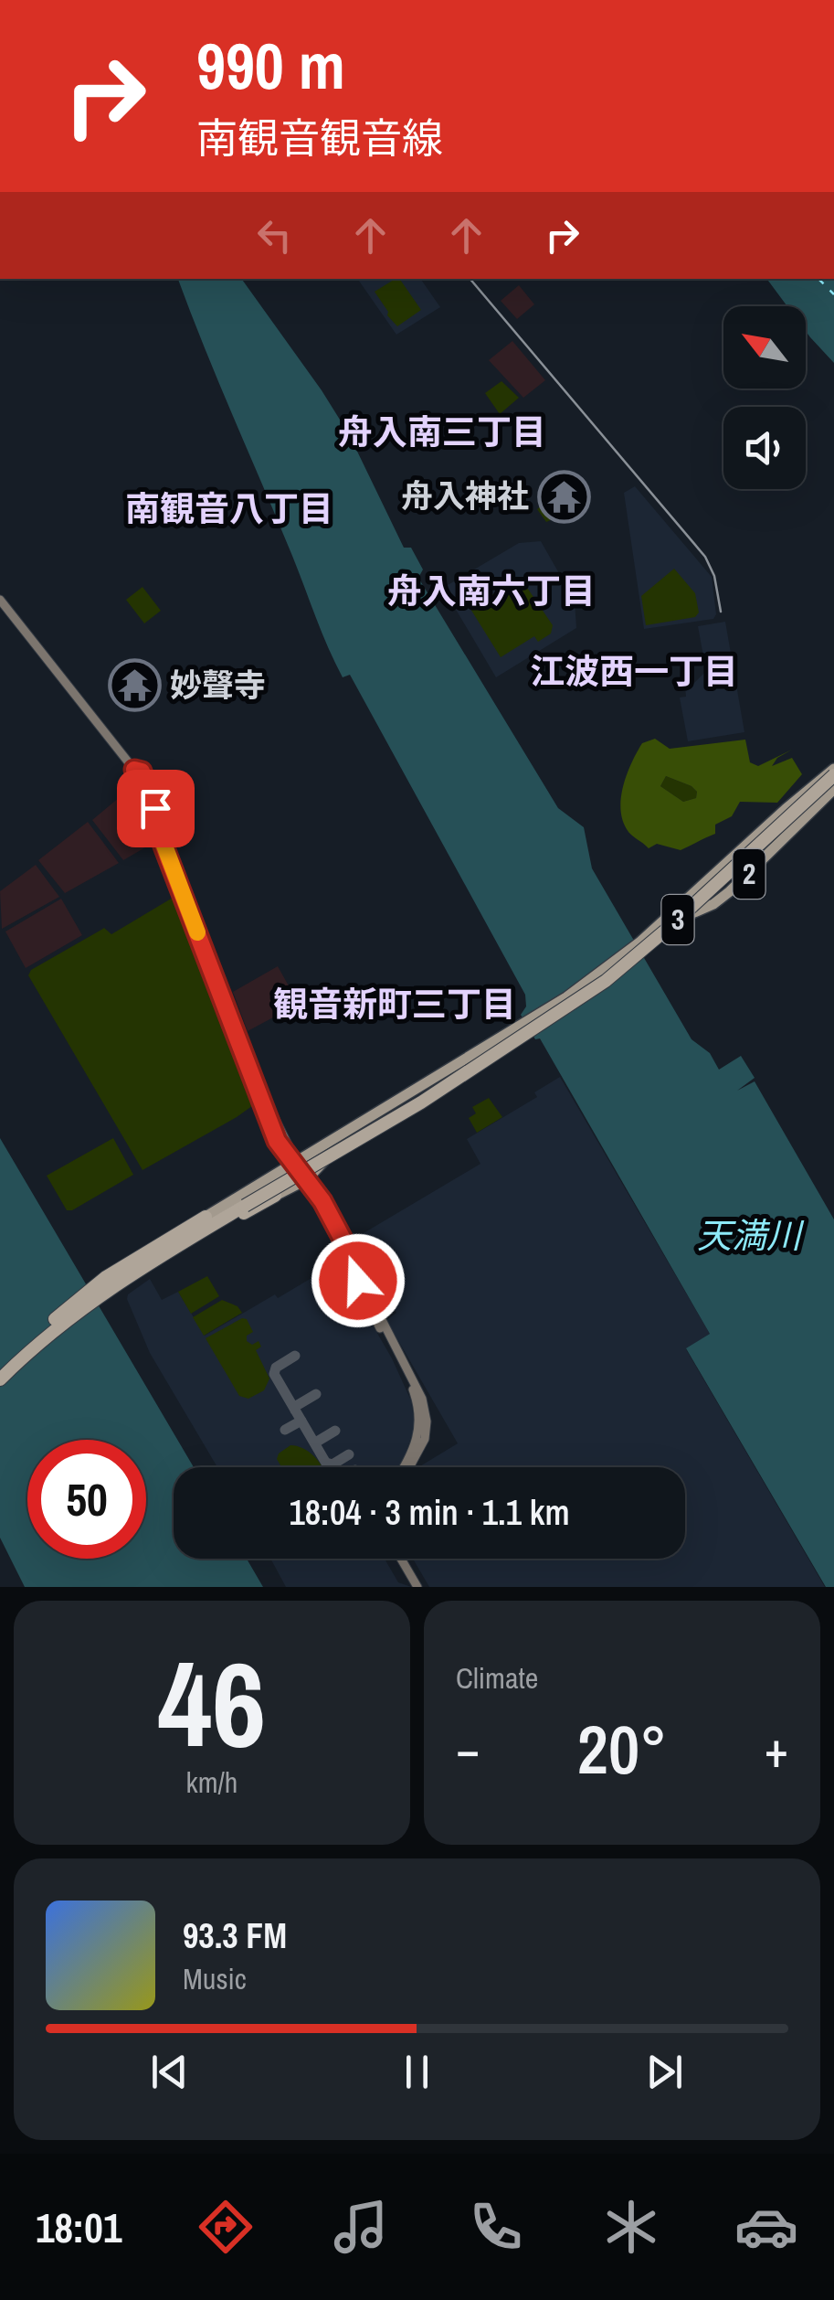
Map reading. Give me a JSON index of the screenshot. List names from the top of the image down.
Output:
{
  "streets": {
    "highway": ["2", "3"]
  },
  "crossings": [
    ["2", "3"]
  ],
  "districts": [
    "舟入南三丁目",
    "南観音八丁目",
    "舟入南六丁目",
    "江波西一丁目",
    "観音新町三丁目"
  ],
  "water": ["天満川"],
  "places": {
    "temple": ["舟入神社", "妙聲寺"]
  },
  "north": "top left",
  "page": {
    "turn": ["990 m", "南観音観音線"],
    "limit": "50",
    "trip": "18:04 · 3 min · 1.1 km",
    "tile": [
      ["46", "km/h"],
      "Climate"
    ],
    "heat": ["−", "20°", "+"],
    "song": ["93.3 FM", "Music"],
    "tabs": "18:01"
  }
}
